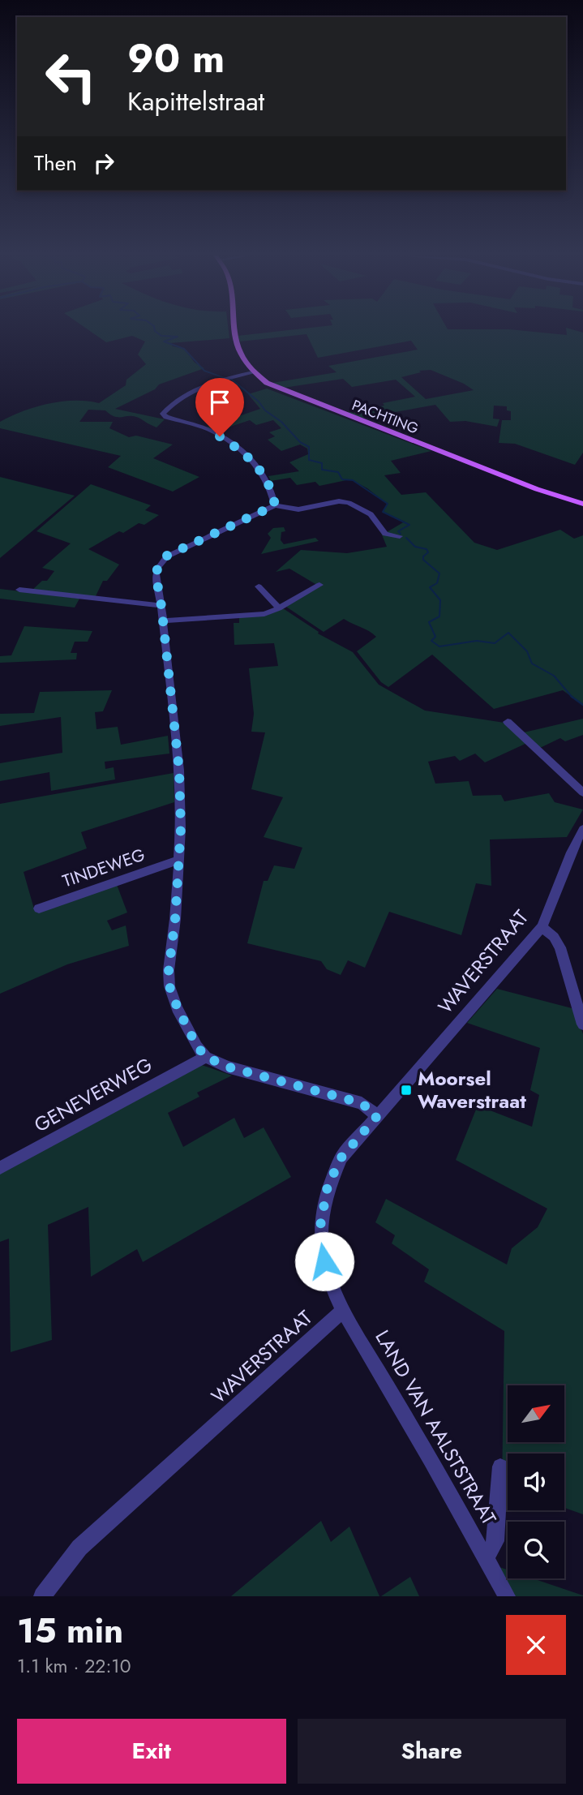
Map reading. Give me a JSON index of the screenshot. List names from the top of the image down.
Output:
{
  "streets": {
    "main road": ["PACHTING"],
    "street": [
      "TINDEWEG",
      "WAVERSTRAAT",
      "GENEVERWEG",
      "LAND VAN AALSTSTRAAT"
    ]
  },
  "crossings": [
    ["WAVERSTRAAT", "LAND VAN AALSTSTRAAT"]
  ],
  "places": {
    "transit": ["Moorsel Waverstraat"]
  },
  "north": "top right",
  "page": {
    "turn": ["90 m", "Kapittelstraat"],
    "then": "Then",
    "heading": ["15 min", "1.1 km · 22:10"],
    "buttons": ["Exit", "Share"]
  }
}
